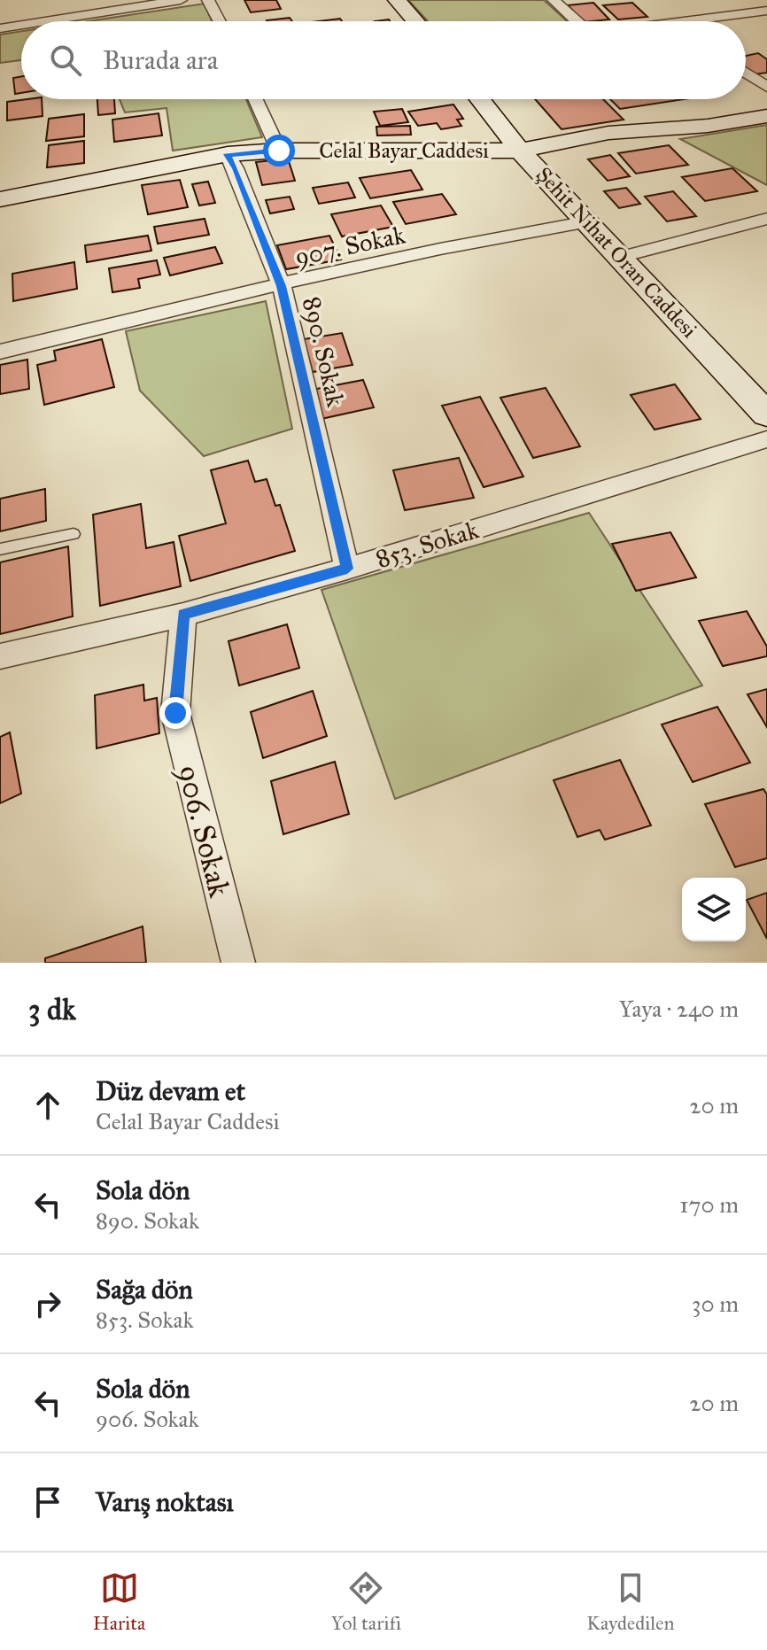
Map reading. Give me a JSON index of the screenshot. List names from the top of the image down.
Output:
{
  "streets": {
    "street": [
      "Celal Bayar Caddesi",
      "907. Sokak",
      "Şehit Nihat Oran Caddesi",
      "890. Sokak",
      "853. Sokak",
      "906. Sokak"
    ]
  },
  "crossings": [
    ["Celal Bayar Caddesi", "Şehit Nihat Oran Caddesi"],
    ["Celal Bayar Caddesi", "890. Sokak"],
    ["907. Sokak", "Şehit Nihat Oran Caddesi"],
    ["907. Sokak", "890. Sokak"],
    ["890. Sokak", "853. Sokak"],
    ["853. Sokak", "906. Sokak"]
  ],
  "page": {
    "search": "Burada ara",
    "heading": ["3 dk", "Yaya · 240 m"],
    "list": [
      ["Düz devam et", "Celal Bayar Caddesi", "20 m"],
      ["Sola dön", "890. Sokak", "170 m"],
      ["Sağa dön", "853. Sokak", "30 m"],
      ["Sola dön", "906. Sokak", "20 m"],
      "Varış noktası"
    ],
    "nav": ["Harita", "Yol tarifi", "Kaydedilen"]
  }
}
